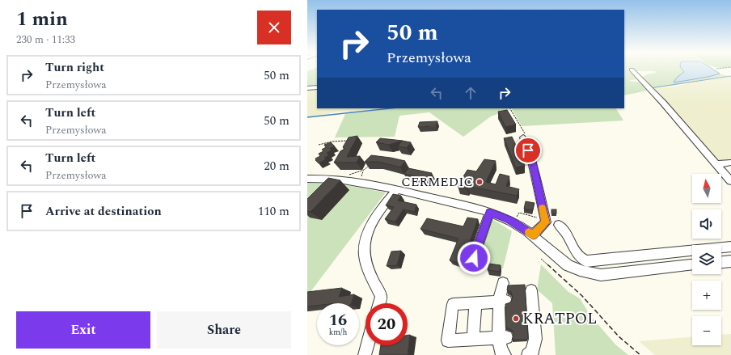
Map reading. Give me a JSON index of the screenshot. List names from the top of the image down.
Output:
{
  "places": ["CERMEDIC", "KRATPOL"],
  "north": "top",
  "page": {
    "heading": ["1 min", "230 m · 11:33"],
    "turn": ["50 m", "Przemysłowa"],
    "list": [
      {
        "name": "Turn right",
        "note": "Przemysłowa",
        "value": "50 m"
      },
      {
        "name": "Turn left",
        "note": "Przemysłowa",
        "value": "50 m"
      },
      {
        "name": "Turn left",
        "note": "Przemysłowa",
        "value": "20 m"
      },
      {
        "name": "Arrive at destination",
        "value": "110 m"
      }
    ],
    "map_buttons": ["+", "−"],
    "speed": "16 km/h",
    "limit": "20",
    "buttons": ["Exit", "Share"]
  }
}
